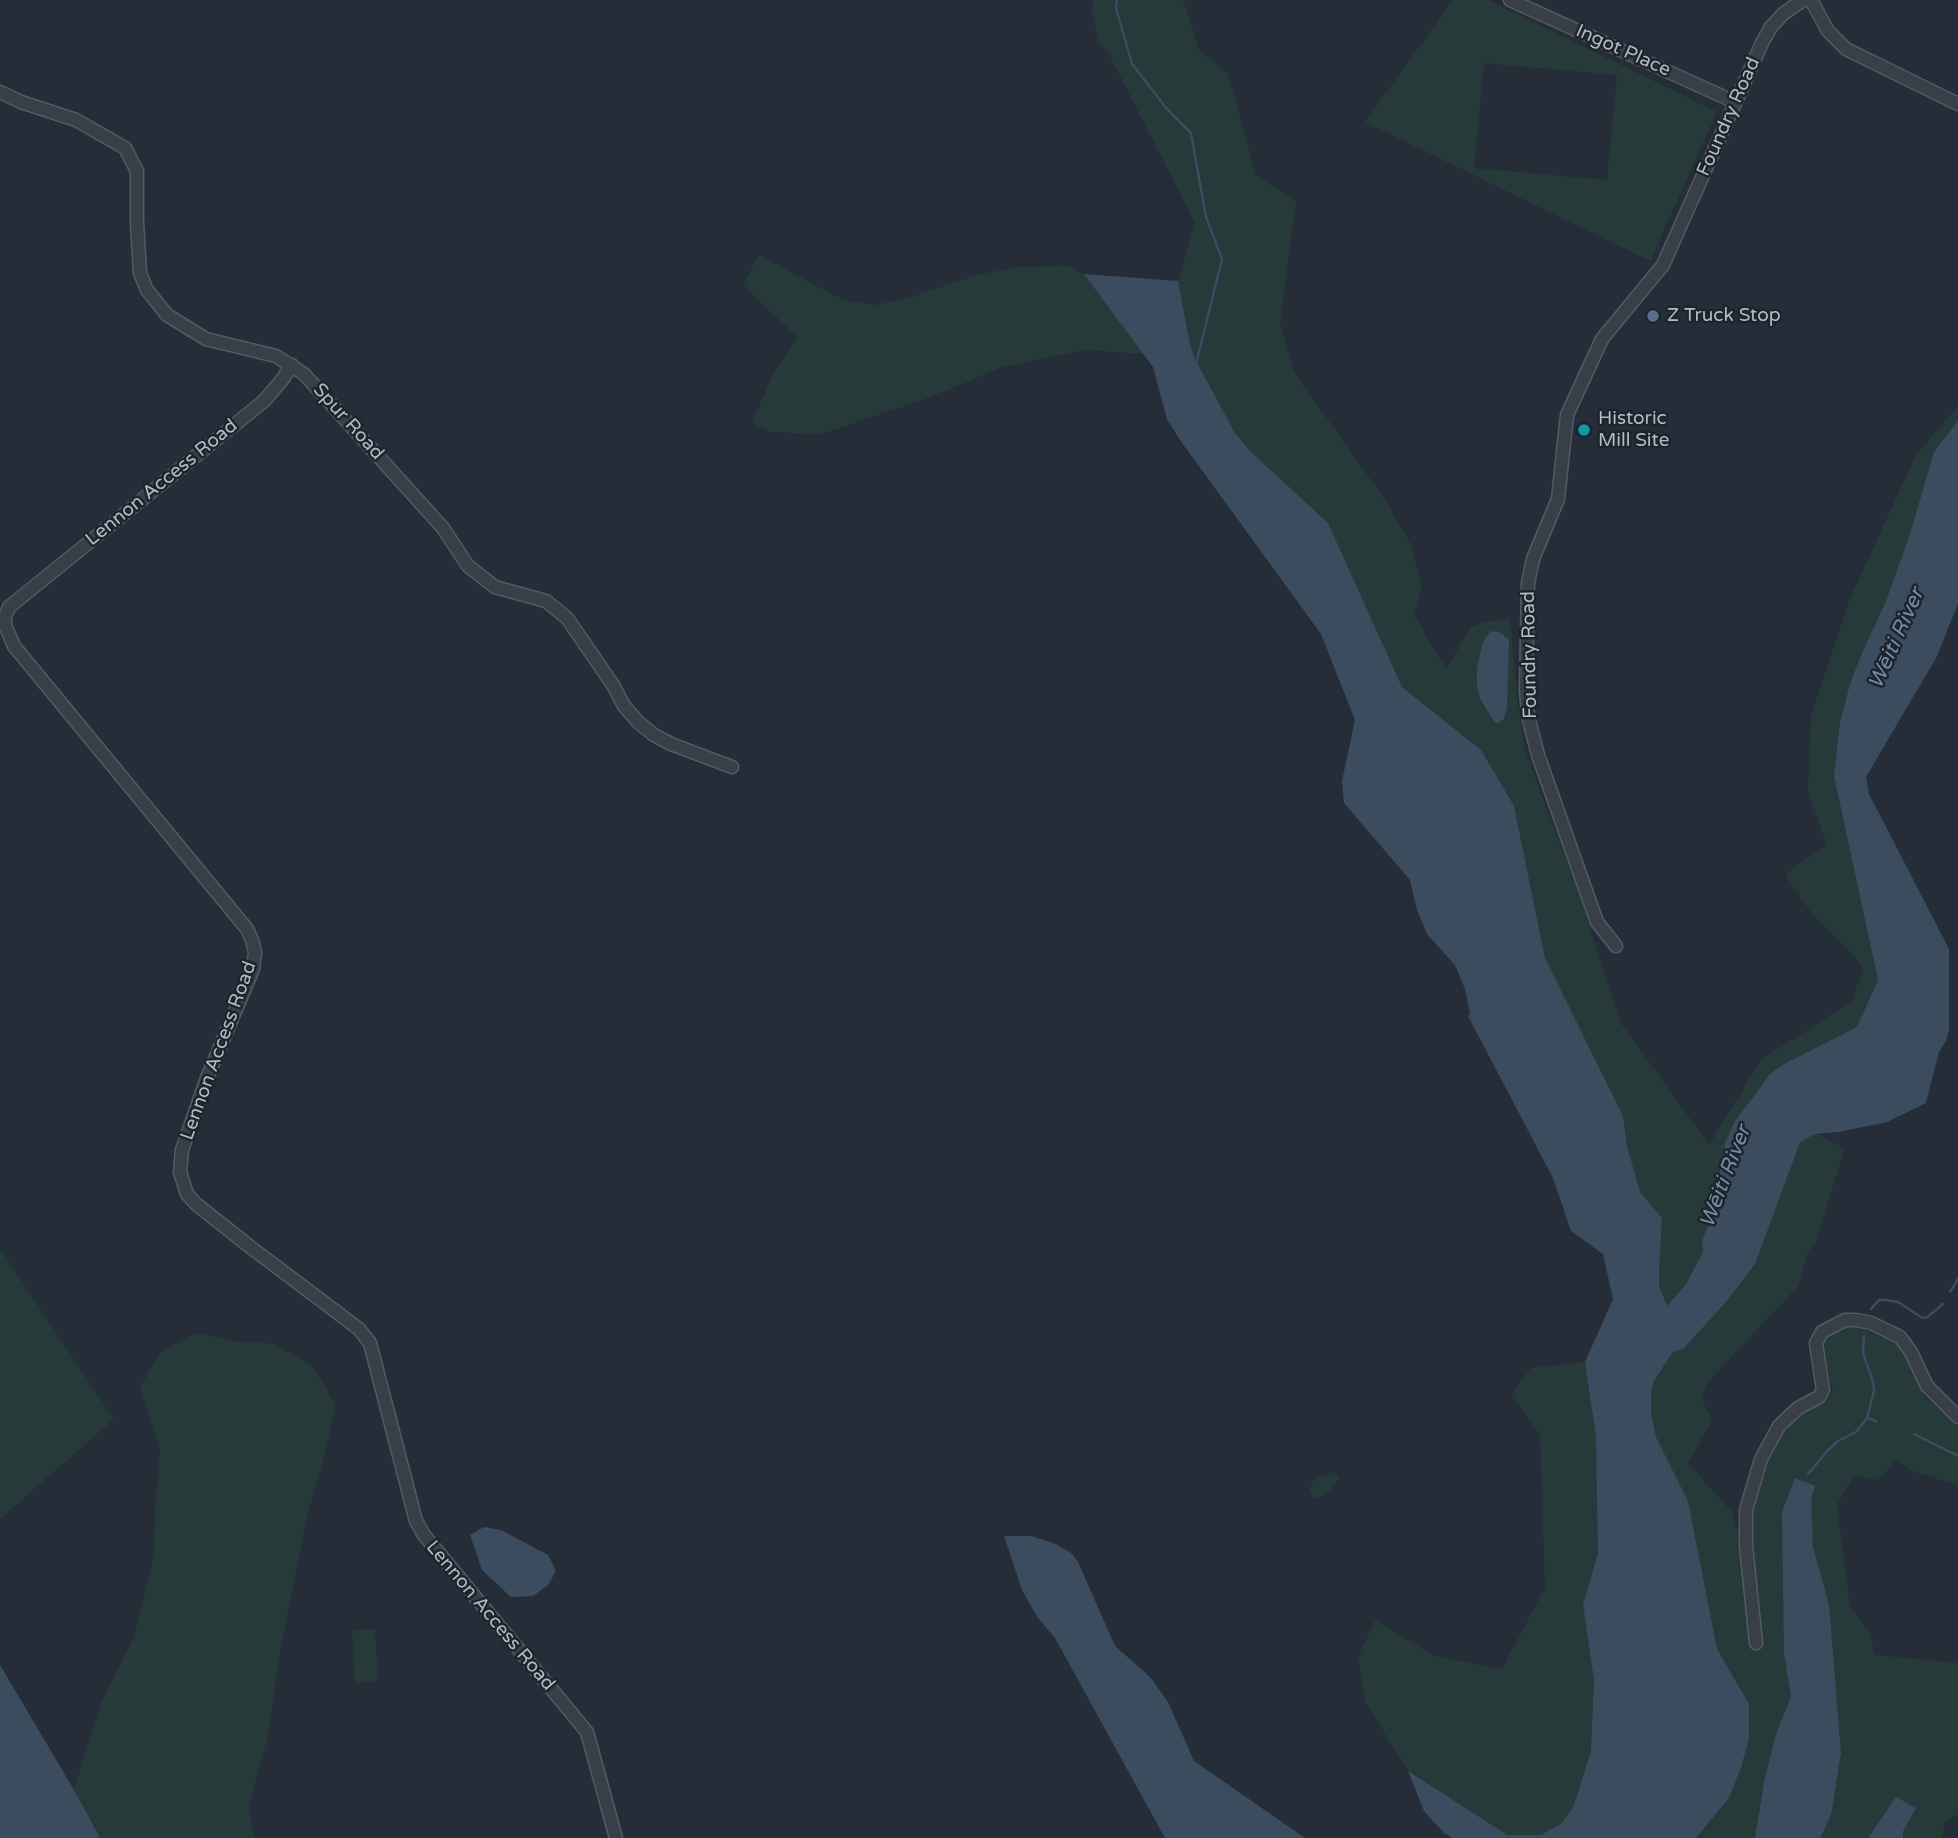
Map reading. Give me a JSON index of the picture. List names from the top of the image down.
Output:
{
  "streets": {
    "street": [
      "Ingot Place",
      "Foundry Road",
      "Spur Road",
      "Lennon Access Road"
    ]
  },
  "crossings": [
    ["Ingot Place", "Foundry Road"],
    ["Spur Road", "Lennon Access Road"]
  ],
  "water": ["Wēiti River"],
  "places": ["Z Truck Stop", "Historic Mill Site"]
}
